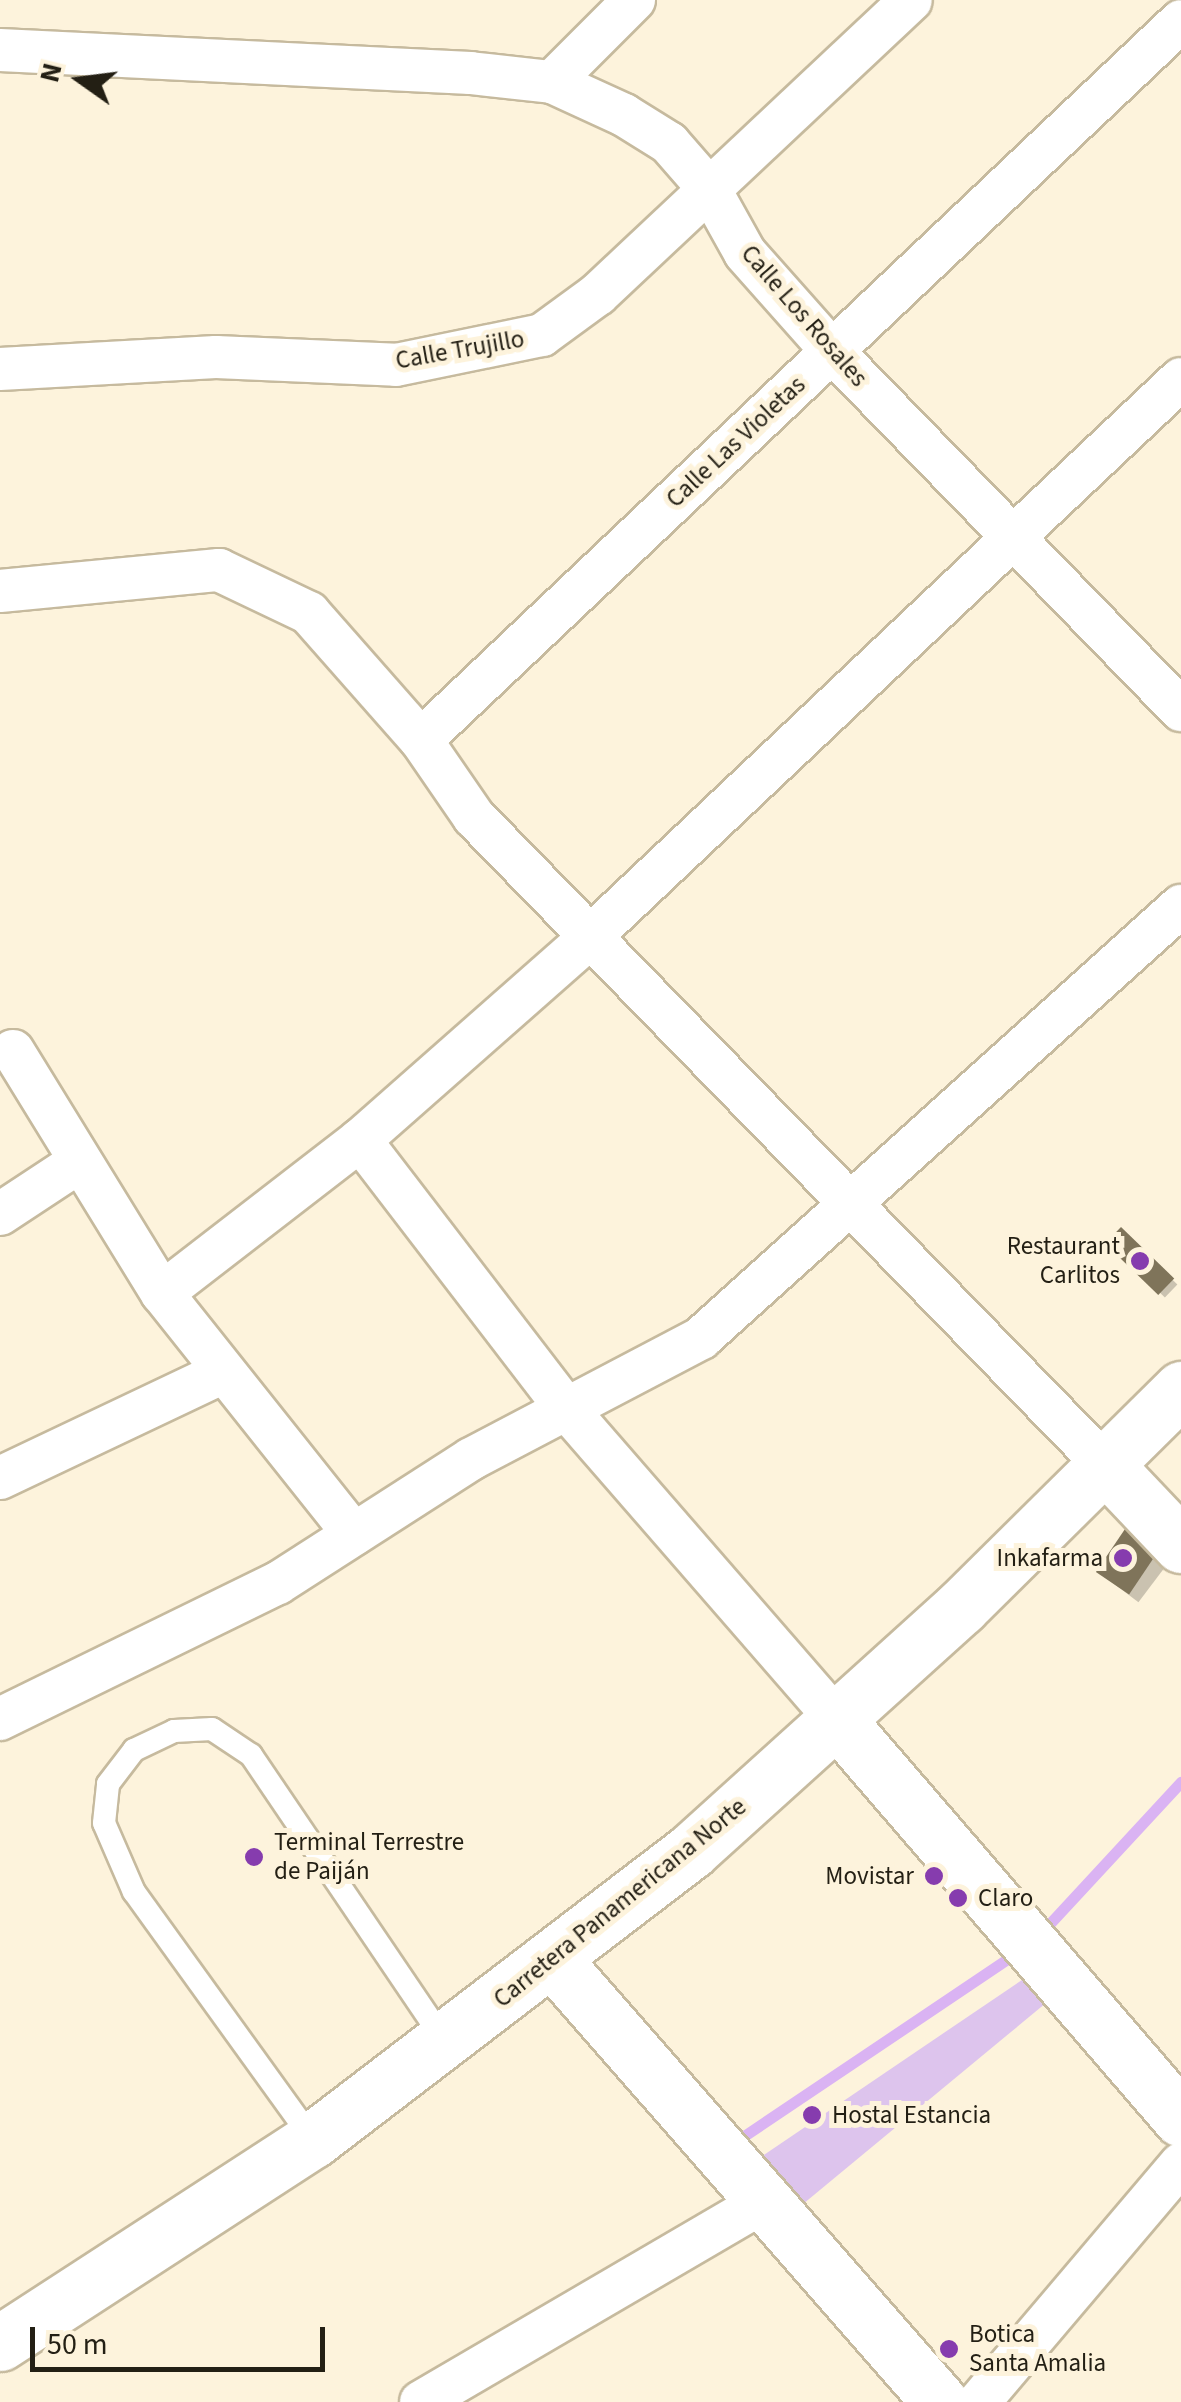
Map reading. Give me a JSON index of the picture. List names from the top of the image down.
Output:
{
  "streets": {
    "main road": ["Carretera Panamericana Norte"],
    "street": ["Calle Los Rosales", "Calle Trujillo", "Calle Las Violetas"]
  },
  "crossings": [
    ["Calle Los Rosales", "Calle Trujillo"],
    ["Calle Los Rosales", "Calle Las Violetas"]
  ],
  "places": [
    "Restaurant Carlitos",
    "Inkafarma",
    "Terminal Terrestre de Paiján",
    "Movistar",
    "Claro",
    "Hostal Estancia",
    "Botica Santa Amalia"
  ],
  "scale_bar": "50 m",
  "north": "left"
}
